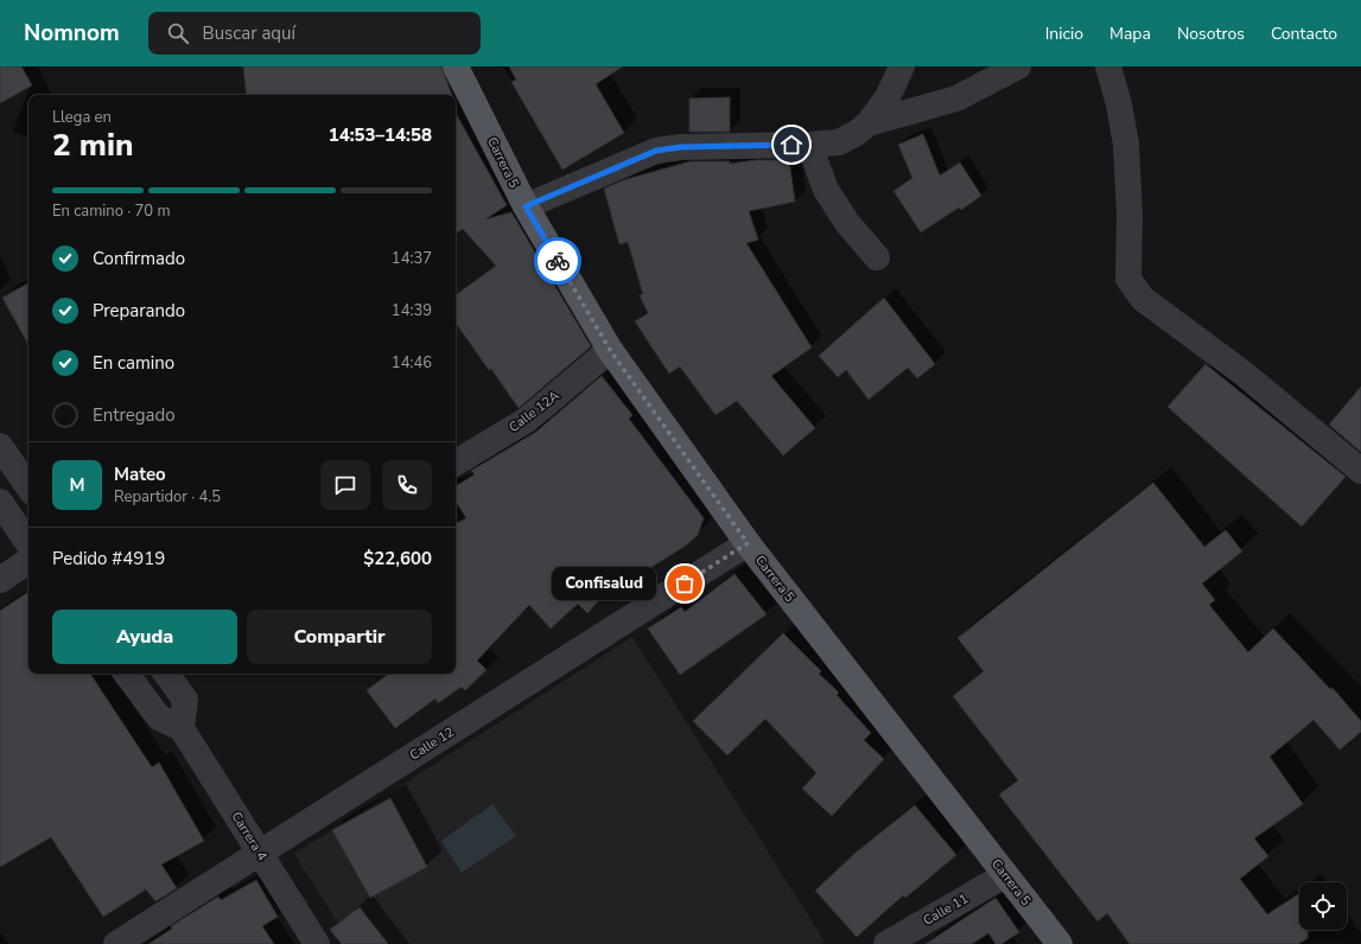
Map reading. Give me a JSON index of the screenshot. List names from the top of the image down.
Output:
{
  "streets": {
    "main road": ["Carrera 5"],
    "street": [
      "Calle 12A",
      "Calle 12",
      "Carrera 4",
      "Calle 11"
    ]
  },
  "crossings": [
    ["Carrera 5", "Calle 12A"],
    ["Carrera 5", "Calle 12"],
    ["Carrera 5", "Calle 11"],
    ["Calle 12", "Carrera 4"]
  ],
  "places": ["Confisalud"],
  "page": {
    "header": "Nomnom",
    "search": "Buscar aquí",
    "nav": [
      "Inicio",
      "Mapa",
      "Nosotros",
      "Contacto"
    ],
    "heading": ["2 min", "Llega en", "14:53–14:58"],
    "panel": [
      "Mateo",
      "Repartidor · 4.5",
      "Pedido #4919",
      "$22,600"
    ],
    "bar": "En camino · 70 m",
    "list": [
      ["Confirmado", "14:37"],
      ["Preparando", "14:39"],
      ["En camino", "14:46"],
      "Entregado"
    ],
    "round": "M",
    "bubble": "Confisalud",
    "buttons": ["Ayuda", "Compartir"]
  }
}
